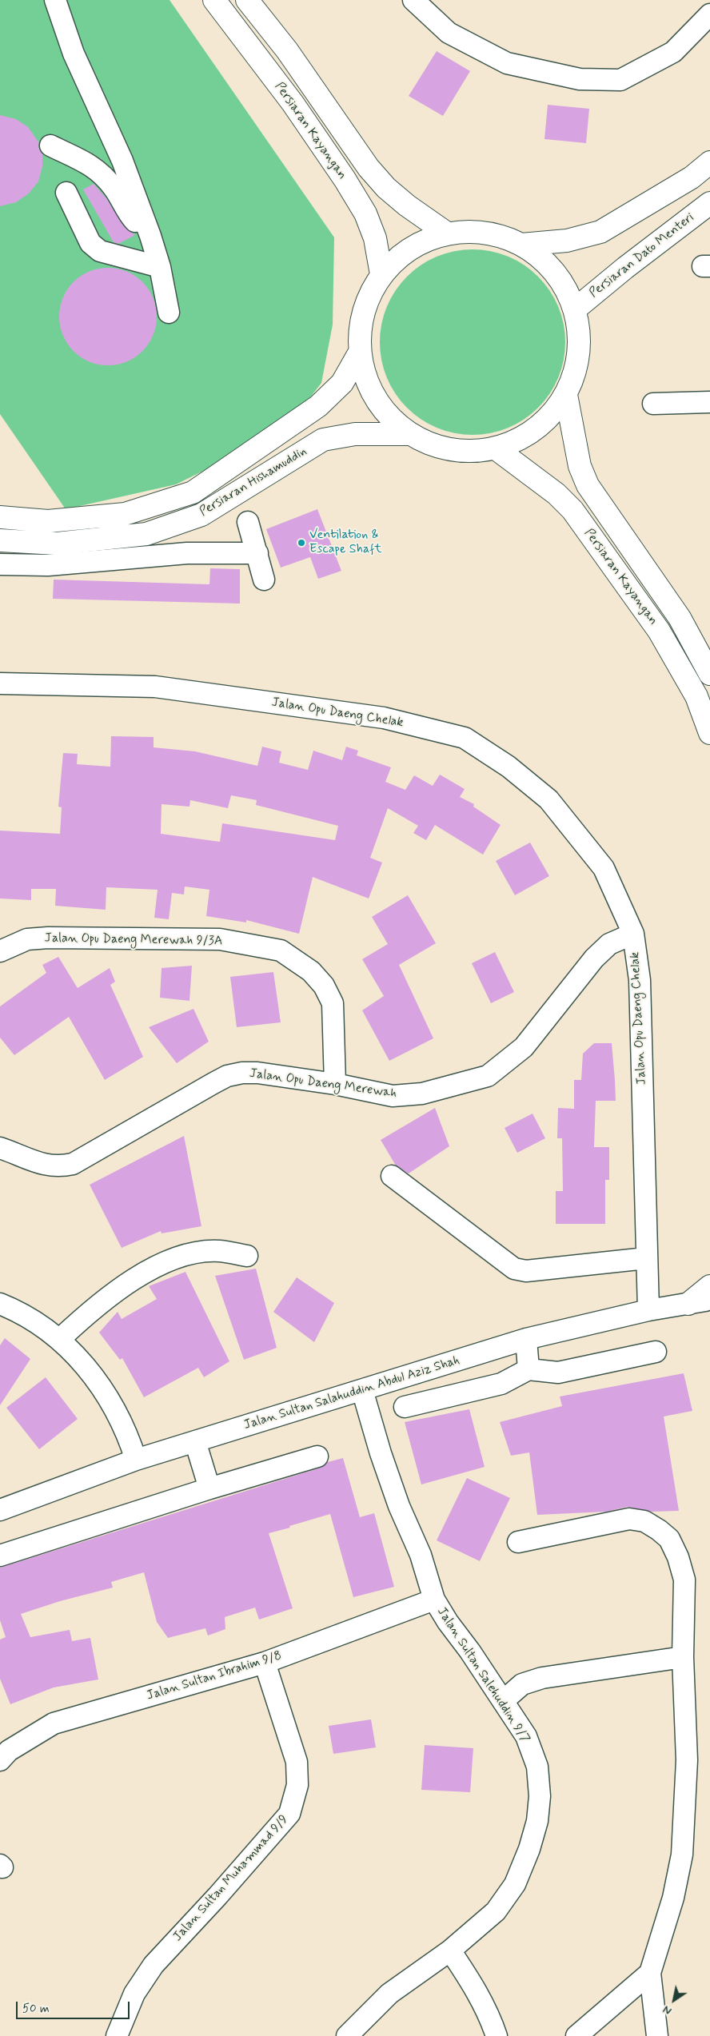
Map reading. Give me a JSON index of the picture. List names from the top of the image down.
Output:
{
  "streets": {
    "main road": ["Persiaran Kayangan", "Persiaran Dato Menteri", "Persiaran Hishamuddin"],
    "street": [
      "Jalan Opu Daeng Chelak",
      "Jalan Opu Daeng Merewah 9/3A",
      "Jalan Opu Daeng Merewah",
      "Jalan Sultan Salahuddin Abdul Aziz Shah",
      "Jalan Sultan Salehuddin 9/7",
      "Jalan Sultan Ibrahim 9/8",
      "Jalan Sultan Muhammad 9/9"
    ]
  },
  "crossings": [
    ["Jalan Opu Daeng Chelak", "Jalan Opu Daeng Merewah"],
    ["Jalan Opu Daeng Chelak", "Jalan Sultan Salahuddin Abdul Aziz Shah"],
    ["Jalan Opu Daeng Merewah 9/3A", "Jalan Opu Daeng Merewah"],
    ["Jalan Sultan Salahuddin Abdul Aziz Shah", "Jalan Sultan Salehuddin 9/7"],
    ["Jalan Sultan Salehuddin 9/7", "Jalan Sultan Ibrahim 9/8"],
    ["Jalan Sultan Ibrahim 9/8", "Jalan Sultan Muhammad 9/9"]
  ],
  "places": ["Ventilation & Escape Shaft"],
  "scale_bar": "50 m",
  "north": "bottom left"
}
